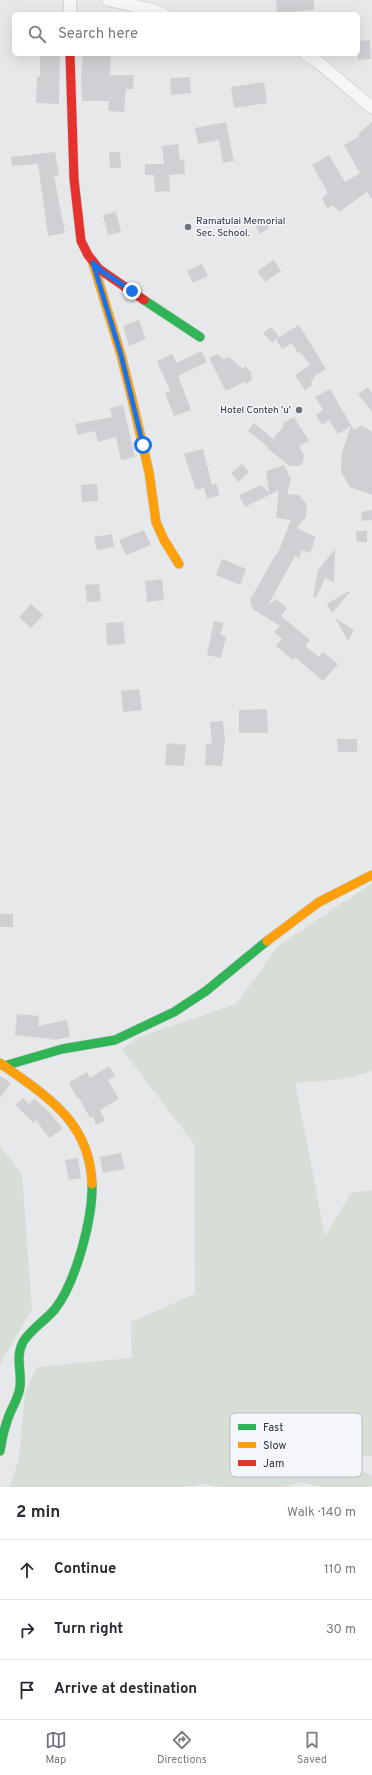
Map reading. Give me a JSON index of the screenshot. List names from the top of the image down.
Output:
{
  "places": ["Ramatulai Memorial Sec. School.", "Hotel Conteh 'u'"],
  "legend": ["Fast", "Slow", "Jam"],
  "page": {
    "search": "Search here",
    "heading": ["2 min", "Walk · 140 m"],
    "list": [
      ["Continue", "110 m"],
      ["Turn right", "30 m"],
      "Arrive at destination"
    ],
    "nav": ["Map", "Directions", "Saved"]
  }
}
